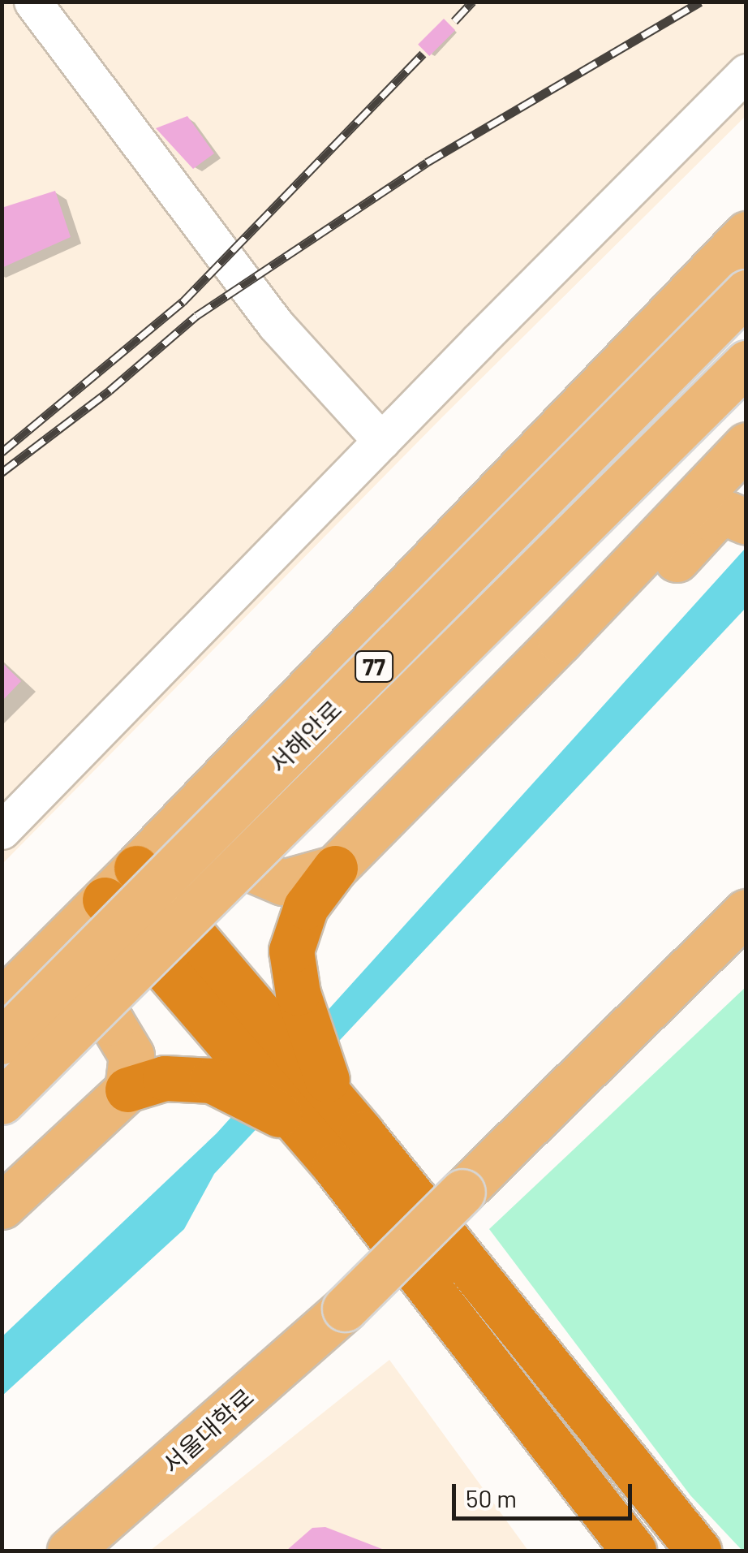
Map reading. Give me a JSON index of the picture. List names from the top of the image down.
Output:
{
  "streets": {
    "main road": ["77", "서해안로", "서울대학로"]
  },
  "scale_bar": "50 m"
}
